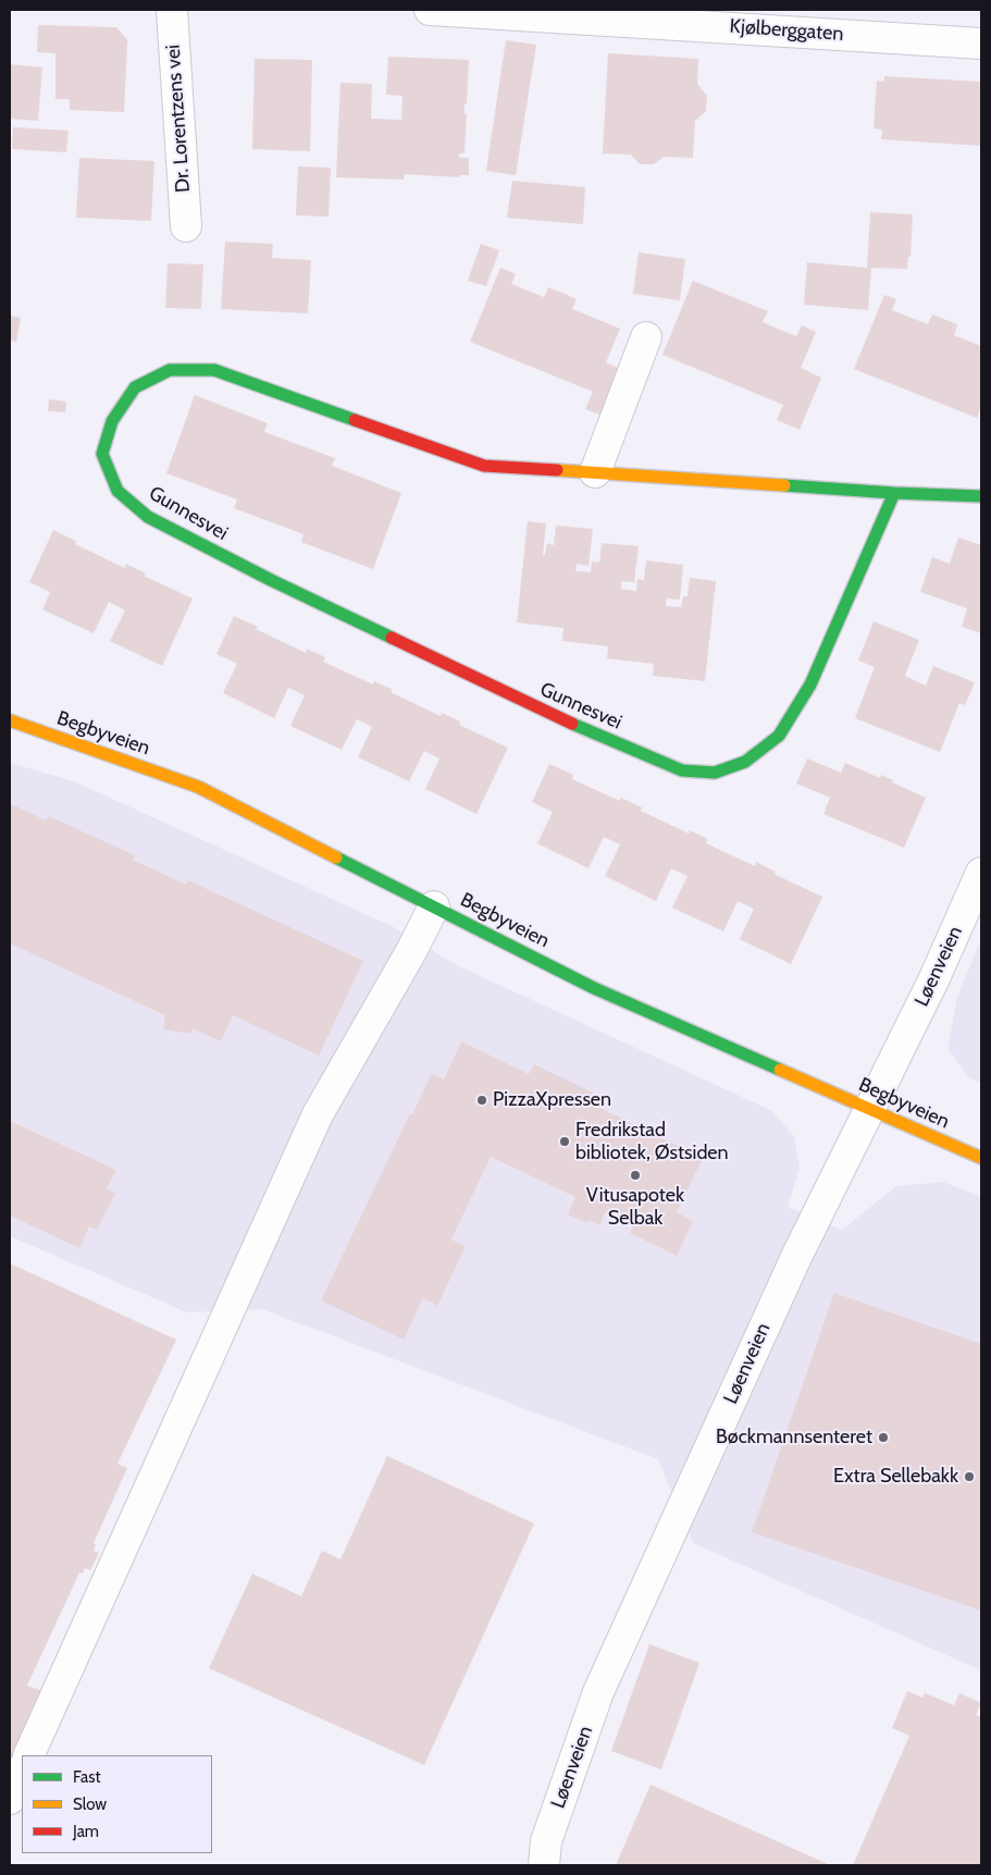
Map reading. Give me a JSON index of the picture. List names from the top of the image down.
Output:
{
  "streets": {
    "street": [
      "Kjølberggaten",
      "Dr. Lorentzens vei",
      "Gunnesvei",
      "Begbyveien",
      "Løenveien"
    ]
  },
  "crossings": [
    ["Begbyveien", "Løenveien"]
  ],
  "places": [
    "PizzaXpressen",
    "Fredrikstad bibliotek, Østsiden",
    "Vitusapotek Selbak",
    "Bøckmannsenteret",
    "Extra Sellebakk"
  ],
  "legend": ["Fast", "Slow", "Jam"]
}
